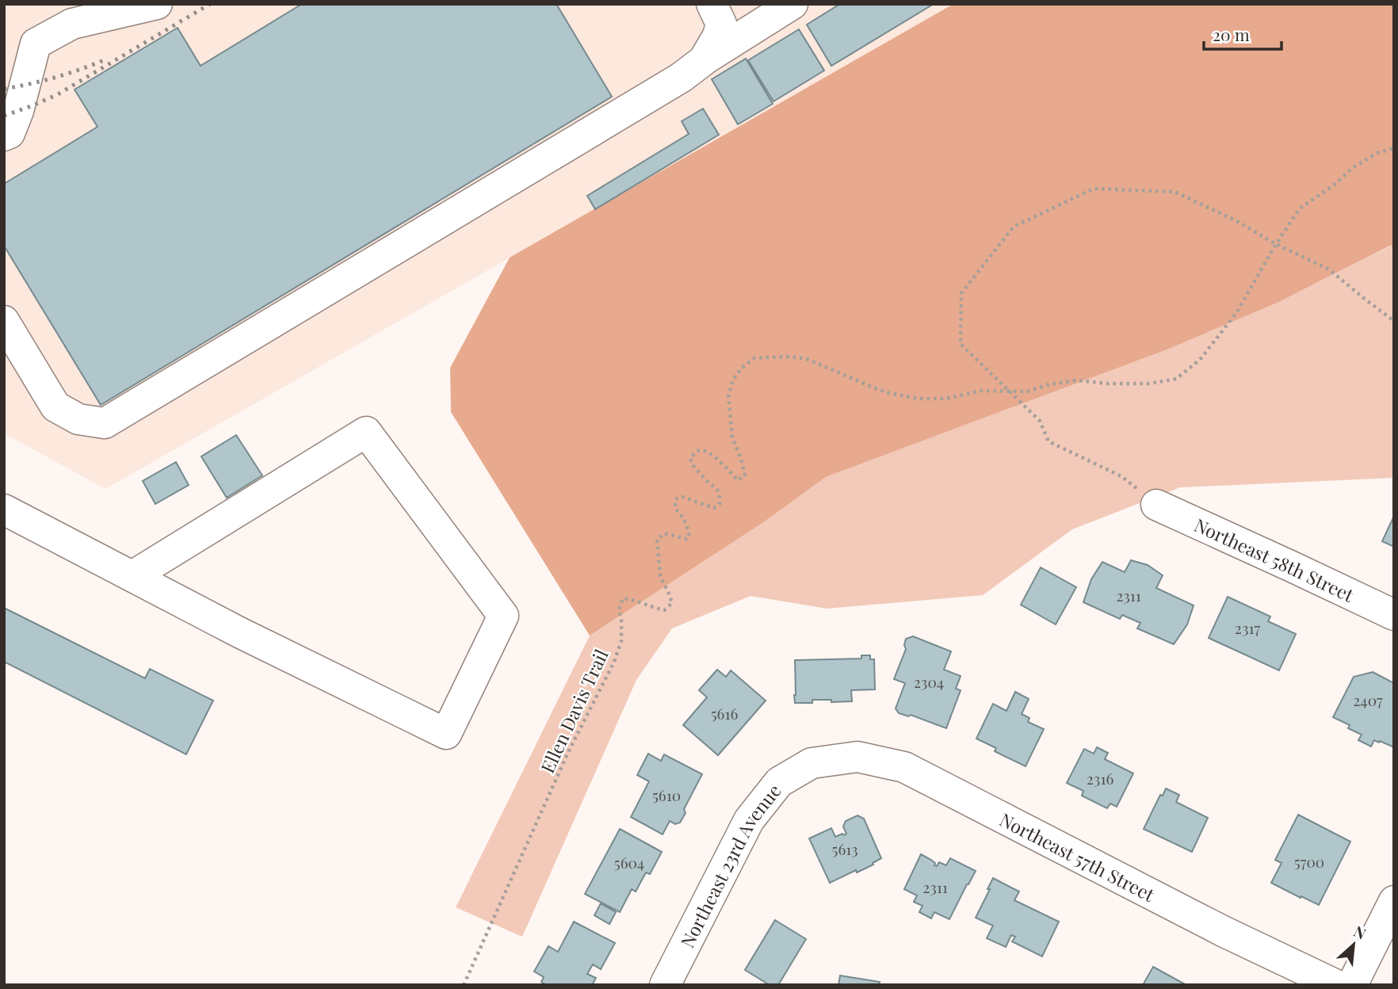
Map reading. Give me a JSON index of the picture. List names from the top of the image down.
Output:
{
  "streets": {
    "street": ["Northeast 58th Street", "Northeast 57th Street", "Northeast 23rd Avenue"],
    "path": ["Ellen Davis Trail"]
  },
  "crossings": [
    ["Northeast 57th Street", "Northeast 23rd Avenue"]
  ],
  "house_numbers": [
    "2311",
    "2317",
    "2304",
    "2407",
    "5616",
    "2316",
    "5610",
    "5613",
    "5700",
    "5604",
    "2311"
  ],
  "scale_bar": "20 m",
  "north": "top right"
}
